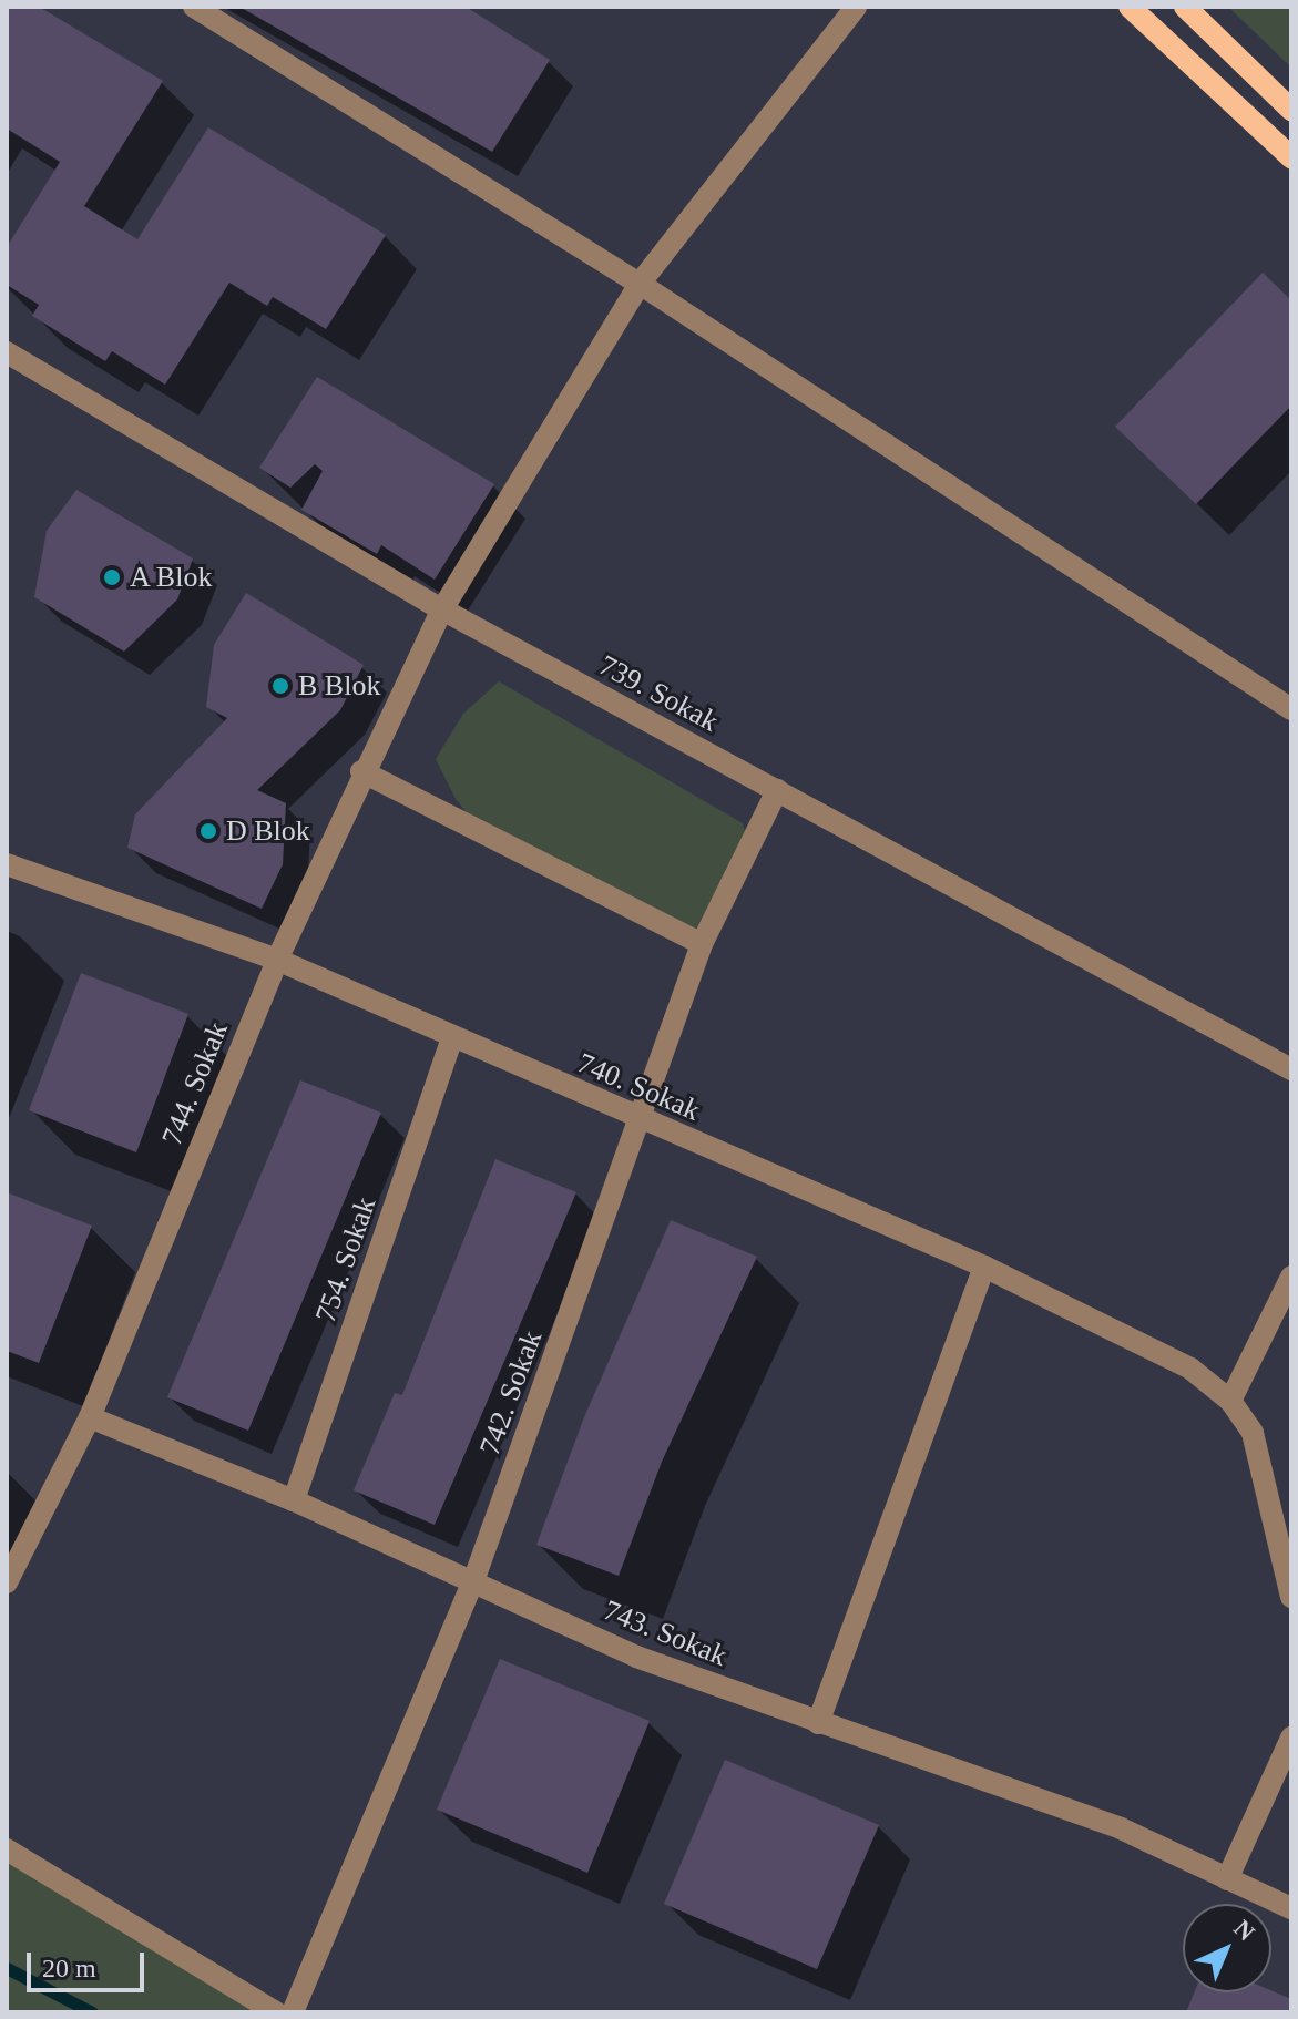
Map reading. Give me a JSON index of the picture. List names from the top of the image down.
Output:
{
  "streets": {
    "street": [
      "739. Sokak",
      "744. Sokak",
      "740. Sokak",
      "754. Sokak",
      "742. Sokak",
      "743. Sokak"
    ]
  },
  "crossings": [
    ["739. Sokak", "744. Sokak"],
    ["739. Sokak", "742. Sokak"],
    ["744. Sokak", "740. Sokak"],
    ["744. Sokak", "743. Sokak"],
    ["740. Sokak", "754. Sokak"],
    ["740. Sokak", "742. Sokak"],
    ["754. Sokak", "743. Sokak"],
    ["742. Sokak", "743. Sokak"]
  ],
  "places": ["A Blok", "B Blok", "D Blok"],
  "scale_bar": "20 m",
  "north": "top right"
}
